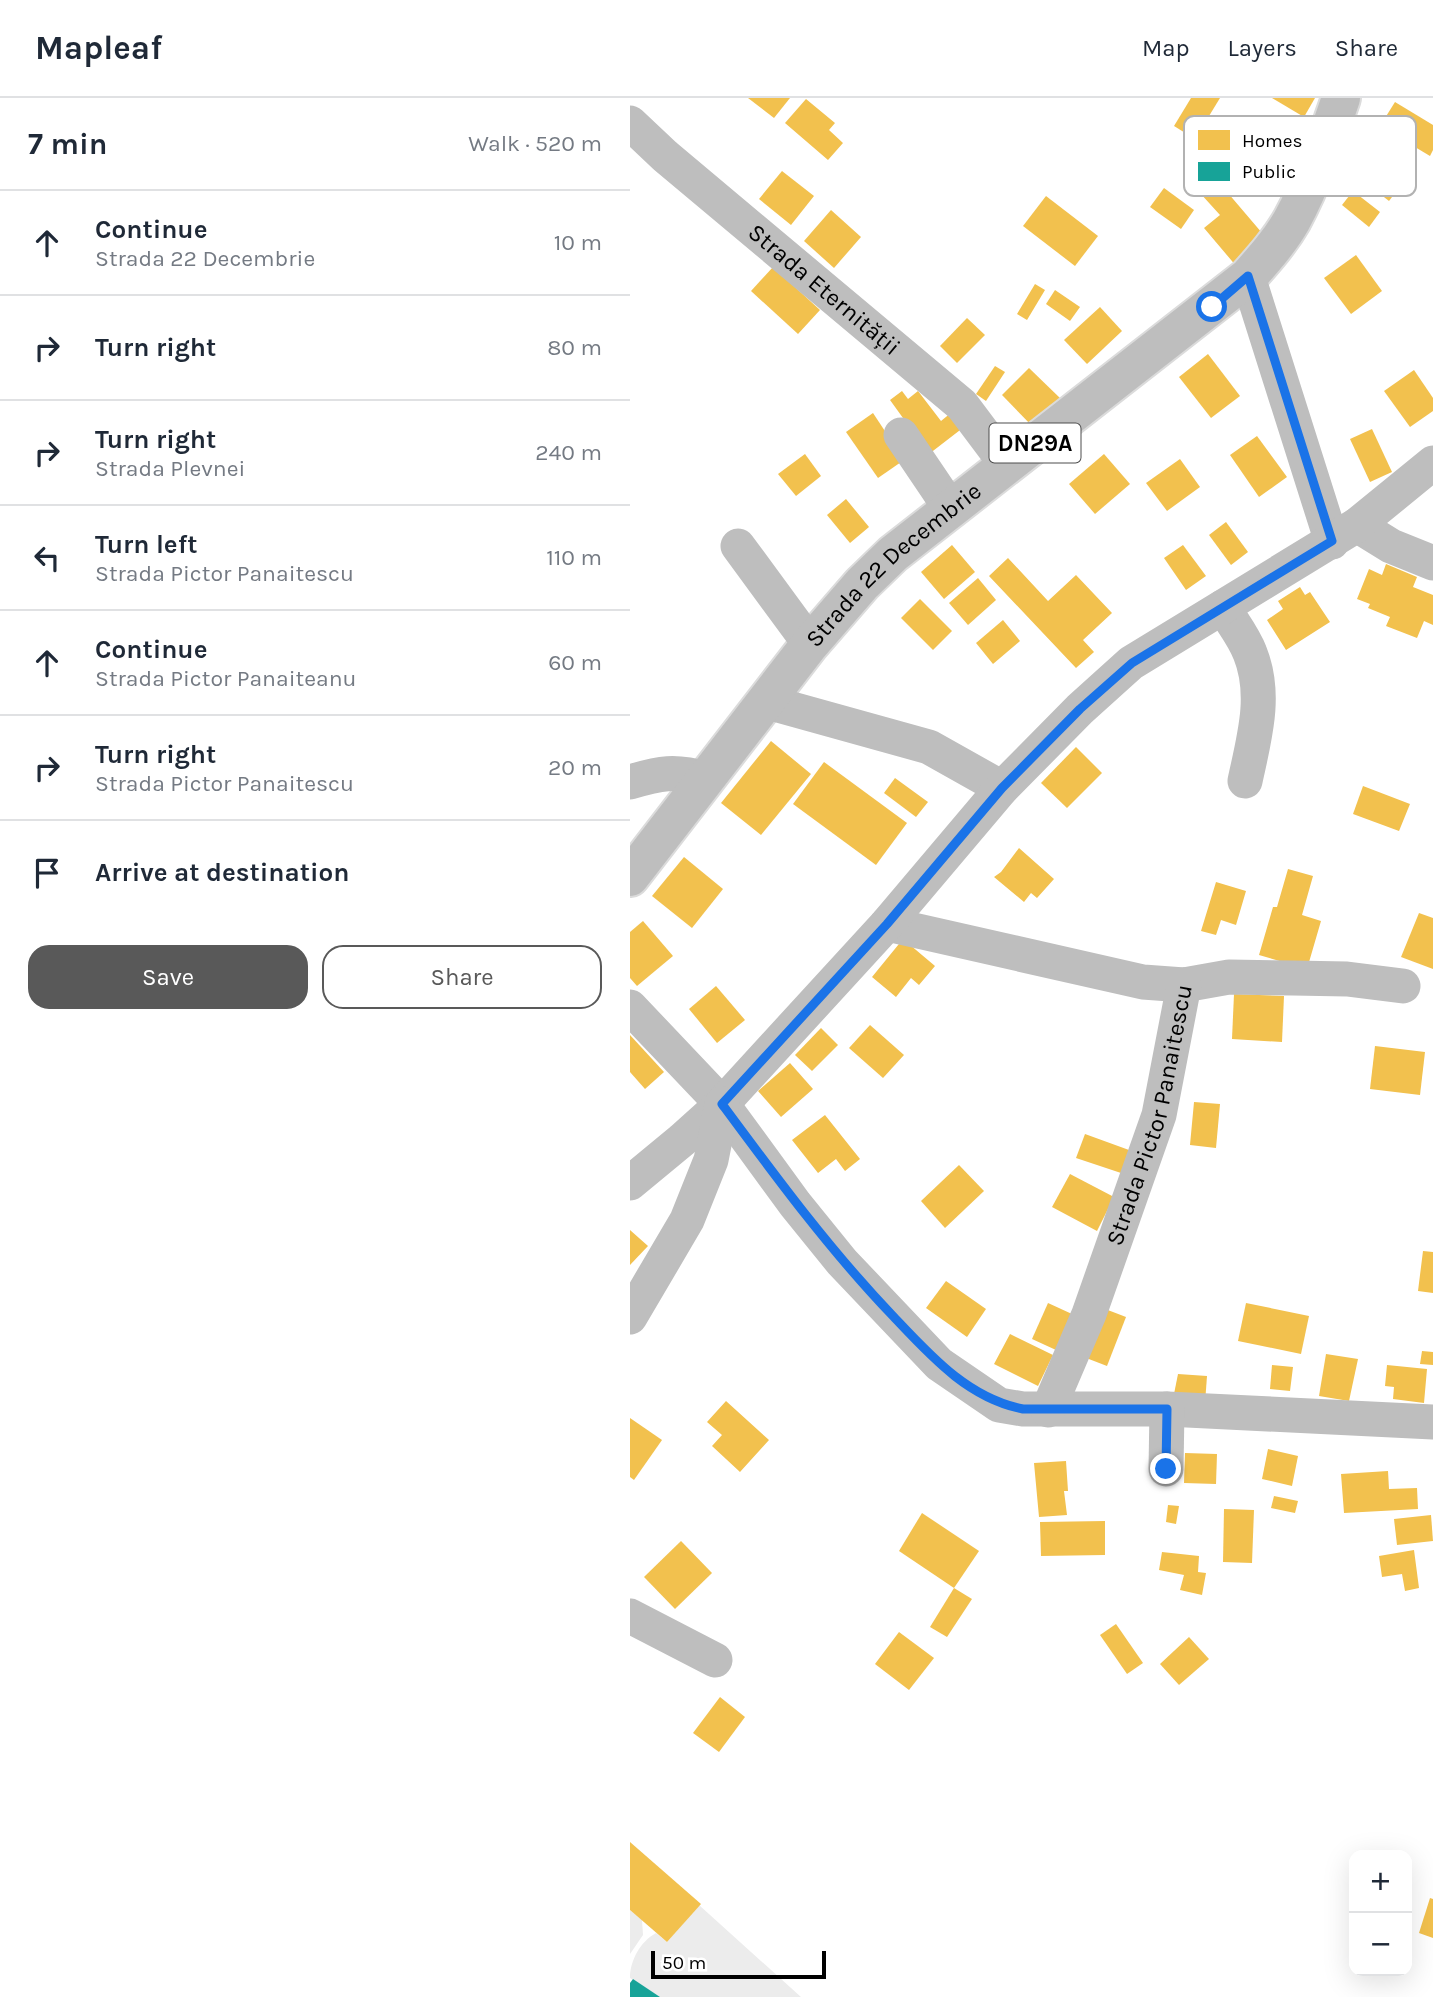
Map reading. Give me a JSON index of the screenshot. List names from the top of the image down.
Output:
{
  "streets": {
    "main road": ["DN29A", "Strada 22 Decembrie"],
    "street": ["Strada Eternității", "Strada Pictor Panaitescu"]
  },
  "crossings": [
    ["Strada Eternității", "Strada 22 Decembrie"]
  ],
  "legend": ["Homes", "Public"],
  "scale_bar": "50 m",
  "page": {
    "header": "Mapleaf",
    "nav": ["Map", "Layers", "Share"],
    "heading": ["7 min", "Walk · 520 m"],
    "list": [
      ["Continue", "Strada 22 Decembrie", "10 m"],
      ["Turn right", "80 m"],
      ["Turn right", "Strada Plevnei", "240 m"],
      ["Turn left", "Strada Pictor Panaitescu", "110 m"],
      ["Continue", "Strada Pictor Panaiteanu", "60 m"],
      ["Turn right", "Strada Pictor Panaitescu", "20 m"],
      "Arrive at destination"
    ],
    "buttons": ["Save", "Share"],
    "map_buttons": ["+", "−"],
    "scale": "50 m"
  }
}
